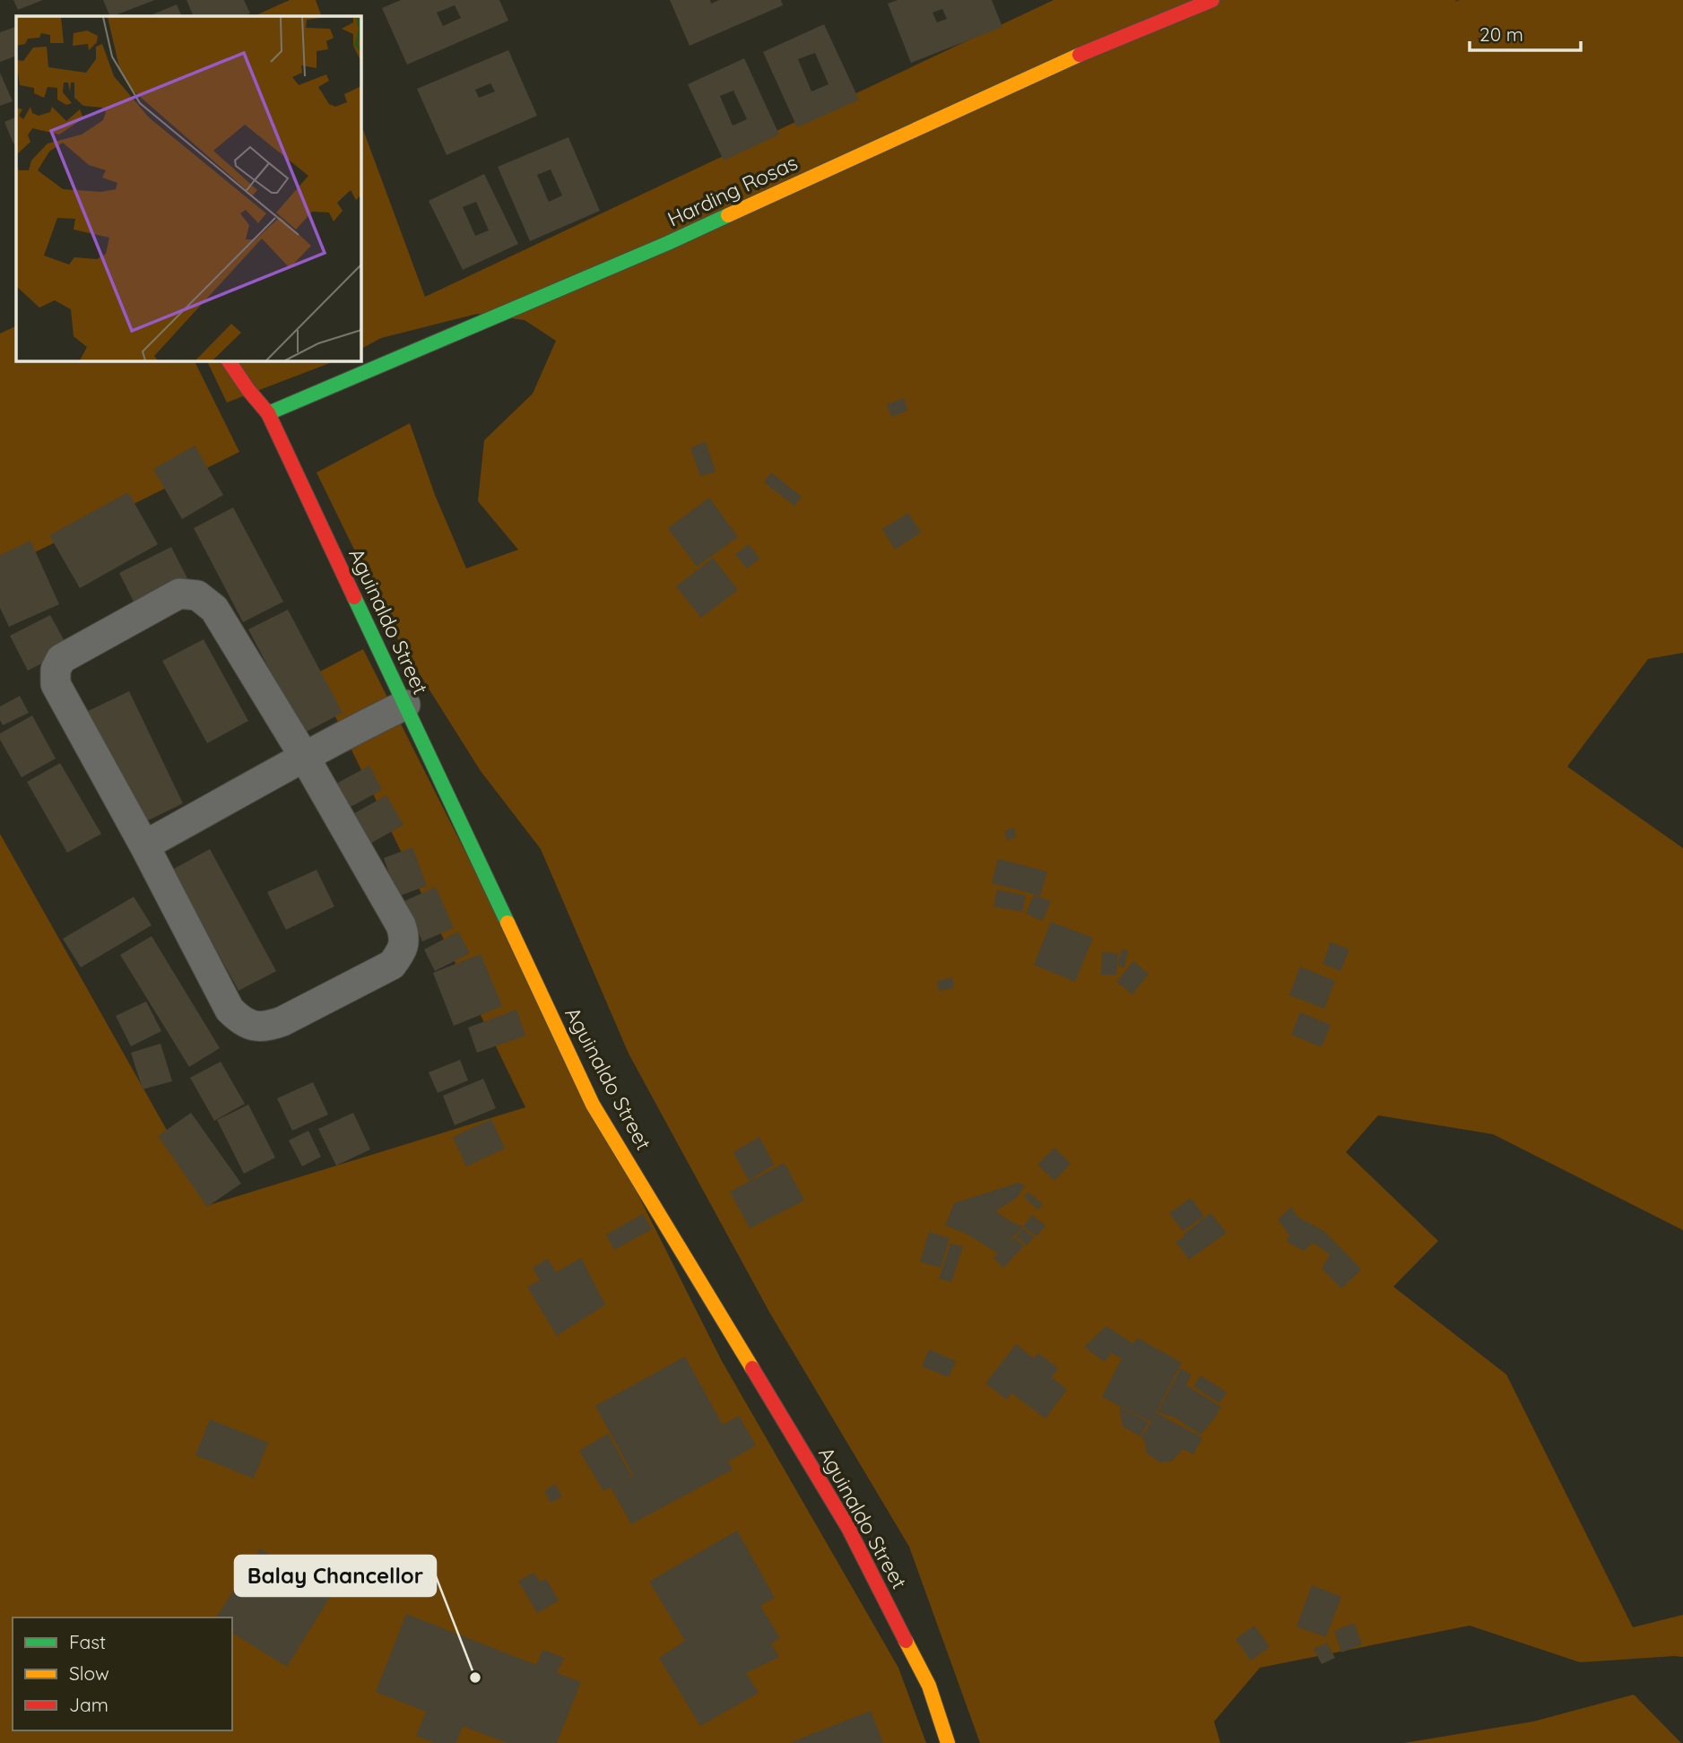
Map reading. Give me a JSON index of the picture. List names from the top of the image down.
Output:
{
  "streets": {
    "street": ["Harding Rosas", "Aguinaldo Street"]
  },
  "crossings": [
    ["Harding Rosas", "Aguinaldo Street"]
  ],
  "places": ["Balay Chancellor"],
  "legend": ["Fast", "Slow", "Jam"],
  "scale_bar": "20 m"
}
